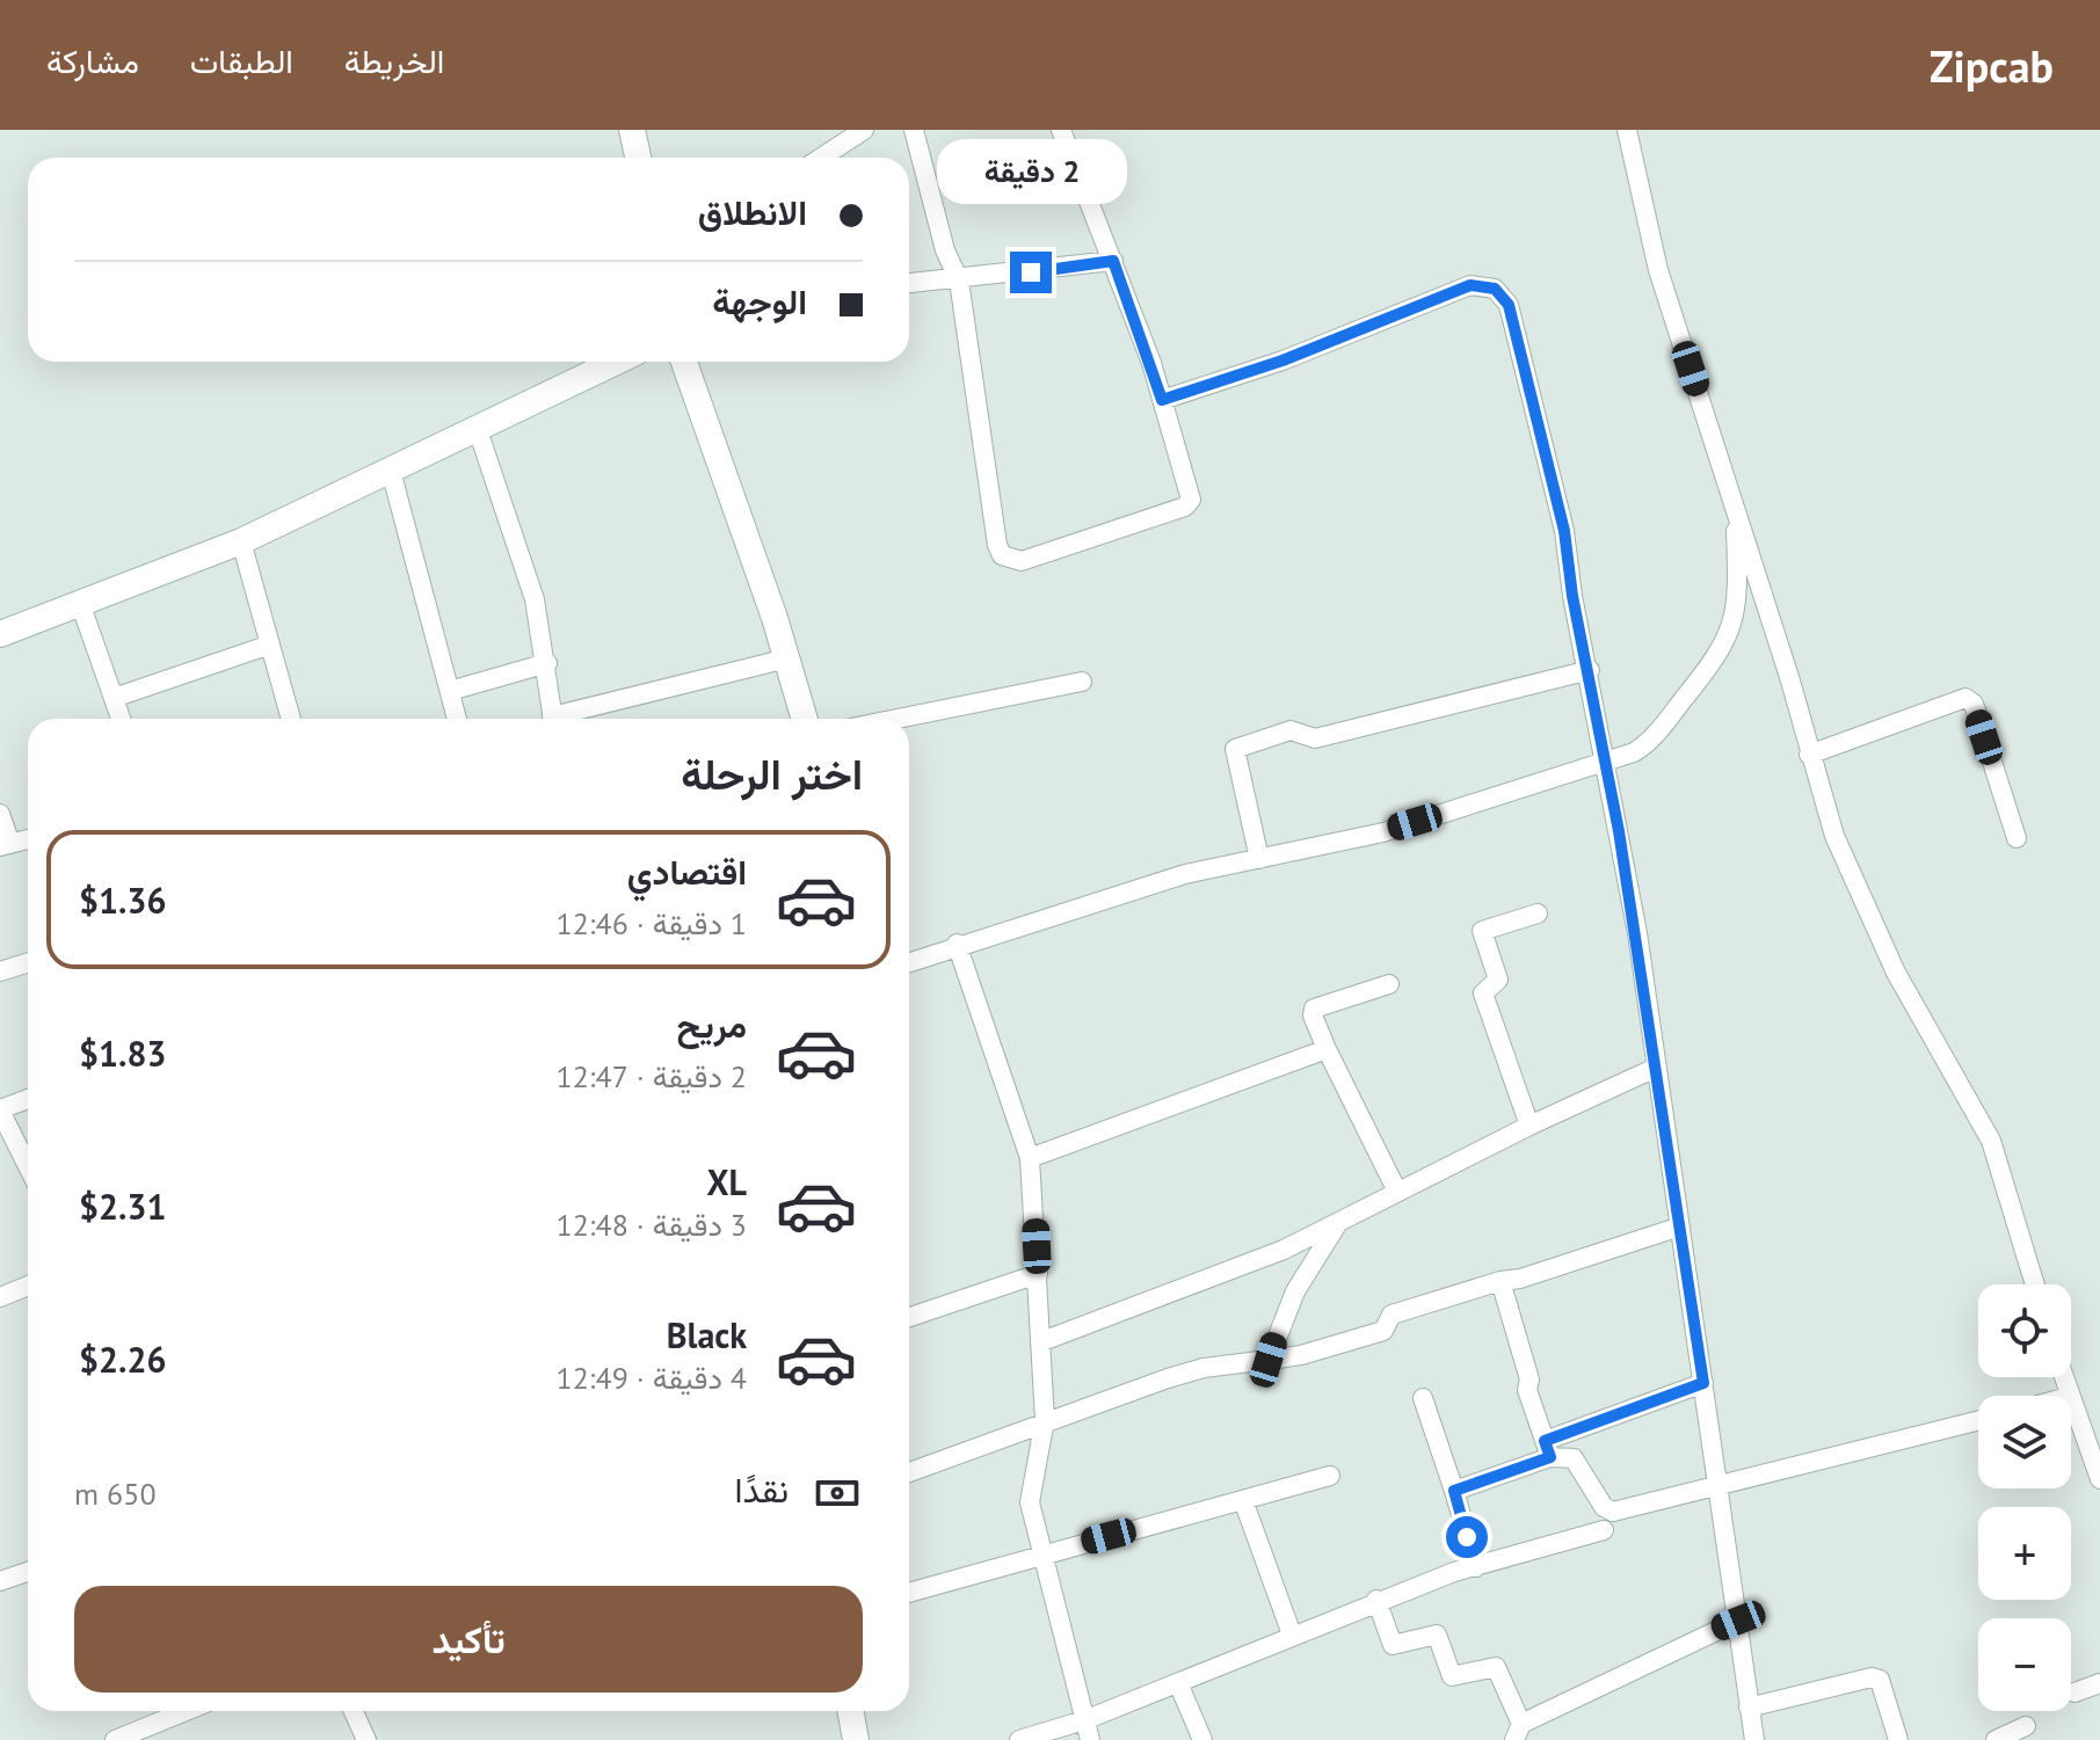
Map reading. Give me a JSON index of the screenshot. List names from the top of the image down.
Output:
{
  "page": {
    "header": "Zipcab",
    "nav": ["الخريطة", "الطبقات", "مشاركة"],
    "bubble": "2 دقيقة",
    "banner": ["الانطلاق", "الوجهة"],
    "heading": "اختر الرحلة",
    "list": [
      {
        "name": "اقتصادي",
        "note": "1 دقيقة · 12:46",
        "value": "$1.36"
      },
      {
        "name": "مريح",
        "note": "2 دقيقة · 12:47",
        "value": "$1.83"
      },
      {
        "name": "XL",
        "note": "3 دقيقة · 12:48",
        "value": "$2.31"
      },
      {
        "name": "Black",
        "note": "4 دقيقة · 12:49",
        "value": "$2.26"
      }
    ],
    "map_buttons": ["+", "−"],
    "pay": ["نقدًا", "650 m"],
    "buttons": "تأكيد"
  }
}
